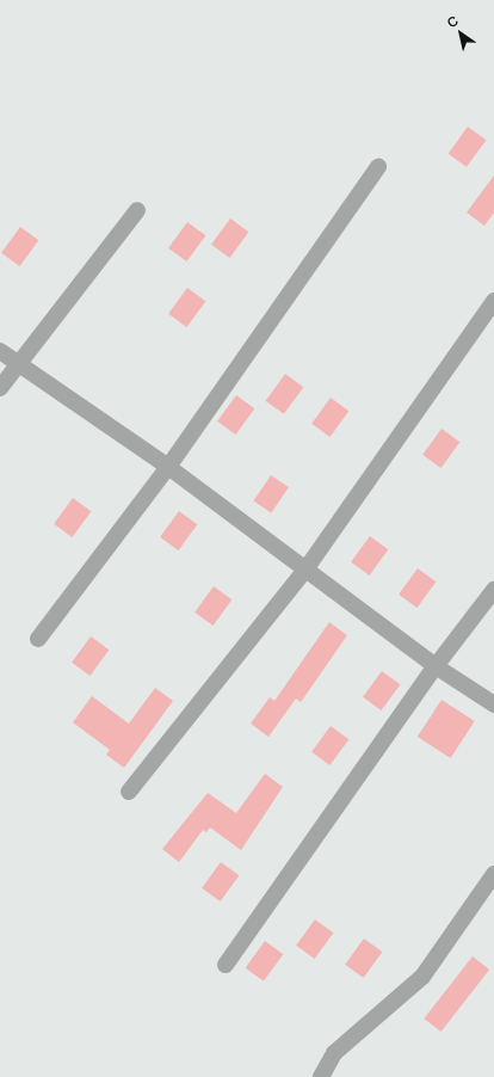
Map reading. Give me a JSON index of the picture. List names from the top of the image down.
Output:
{
  "north": "top left"
}
